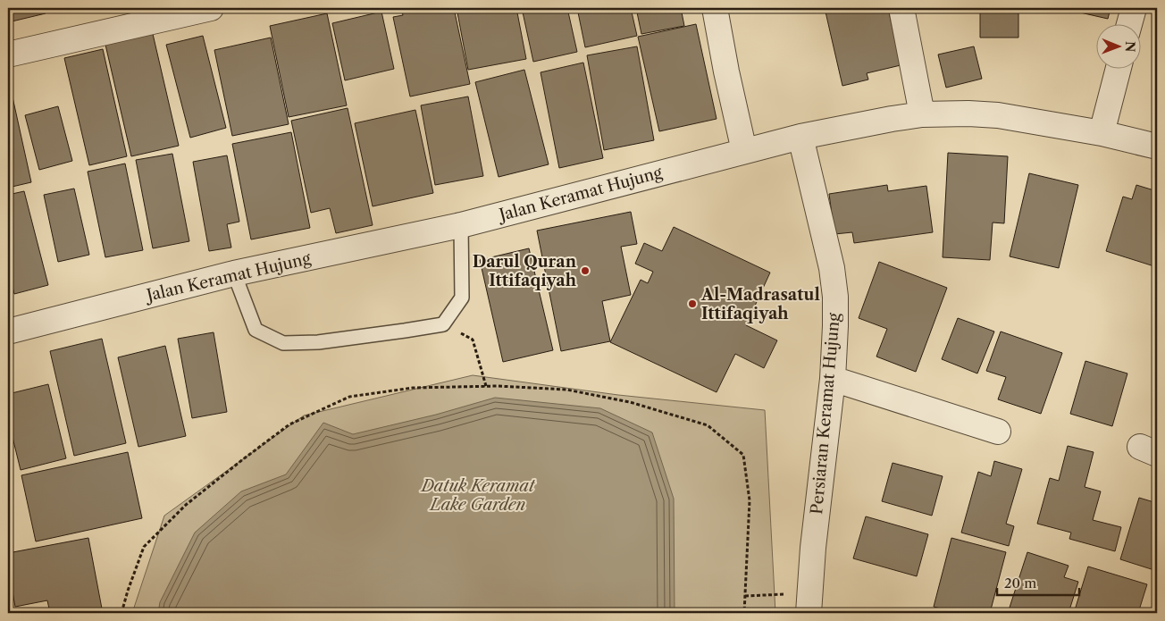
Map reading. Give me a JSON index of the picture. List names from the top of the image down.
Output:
{
  "streets": {
    "street": ["Jalan Keramat Hujung", "Persiaran Keramat Hujung"]
  },
  "crossings": [
    ["Jalan Keramat Hujung", "Persiaran Keramat Hujung"]
  ],
  "parks": ["Datuk Keramat Lake Garden"],
  "places": ["Darul Quran Ittifaqiyah", "Al-Madrasatul Ittifaqiyah"],
  "scale_bar": "20 m",
  "north": "right"
}
